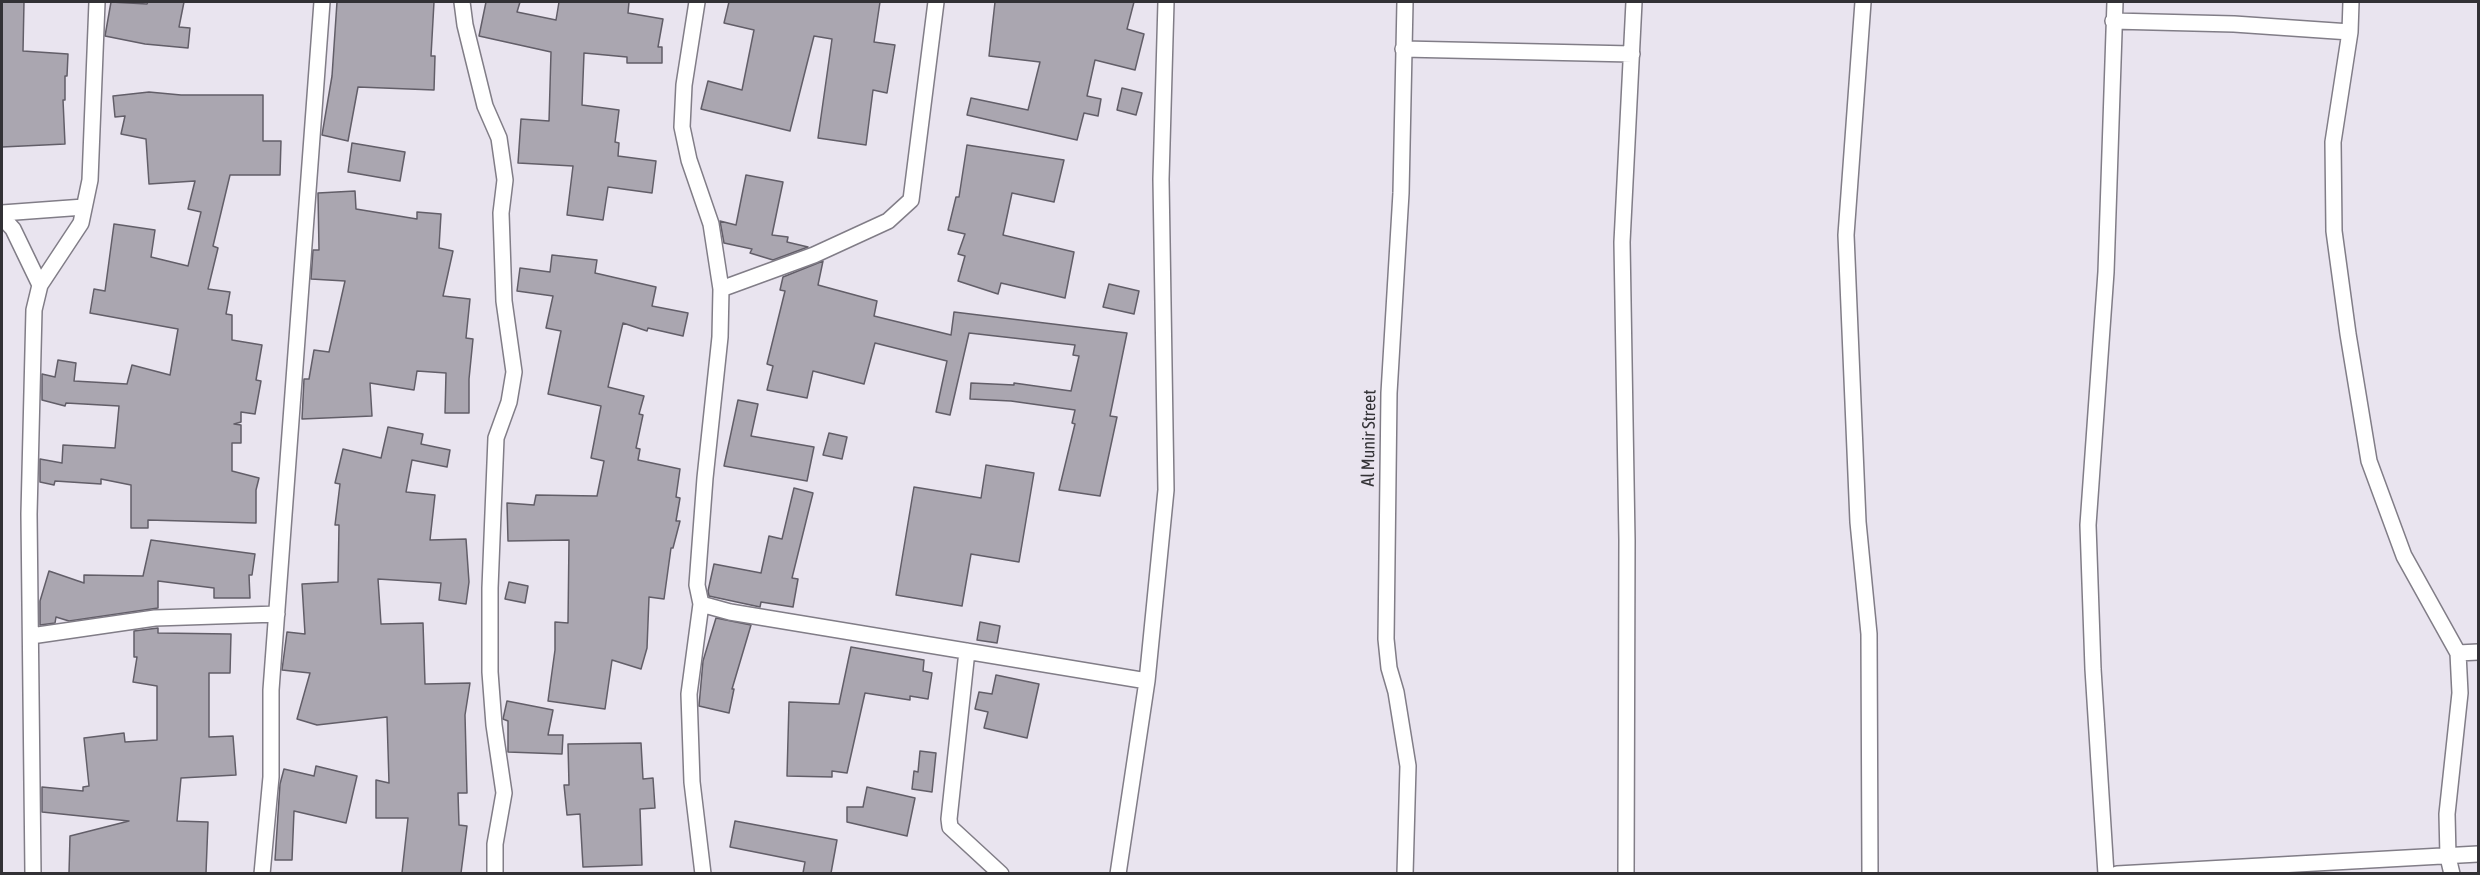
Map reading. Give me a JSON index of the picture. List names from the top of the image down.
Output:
{
  "streets": {
    "street": ["Al Munir Street"]
  }
}
